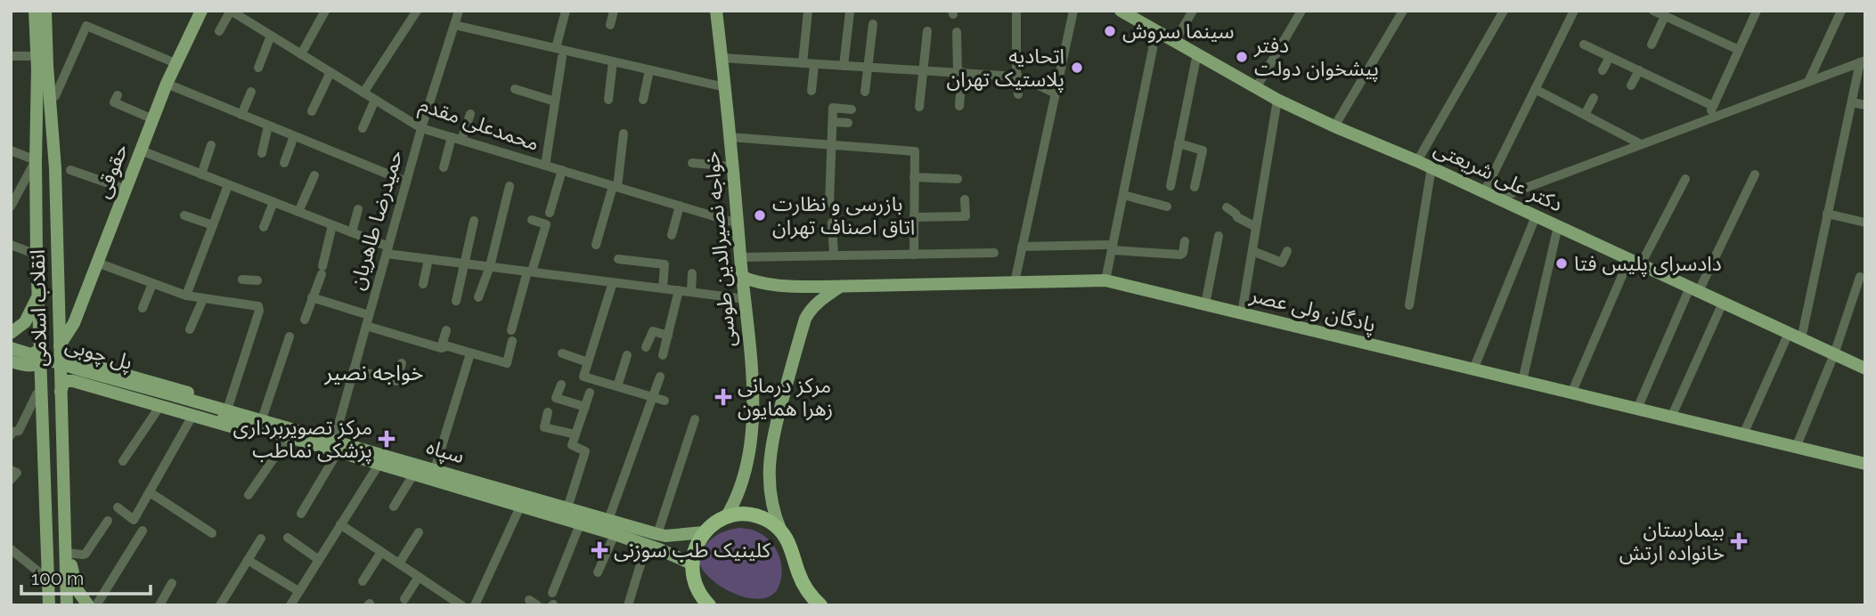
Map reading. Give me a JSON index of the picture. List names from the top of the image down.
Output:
{
  "streets": {
    "main road": [
      "حقوقی",
      "دکتر علی شریعتی",
      "خواجه نصیرالدین طوسی",
      "انقلاب اسلامی",
      "پادگان ولی عصر",
      "پل چوبی",
      "سپاه"
    ],
    "street": ["محمدعلی مقدم", "حمیدرضا طاهریان"]
  },
  "crossings": [
    ["محمدعلی مقدم", "حمیدرضا طاهریان"],
    ["محمدعلی مقدم", "خواجه نصیرالدین طوسی"],
    ["حقوقی", "انقلاب اسلامی"],
    ["حمیدرضا طاهریان", "سپاه"],
    ["خواجه نصیرالدین طوسی", "پادگان ولی عصر"],
    ["پل چوبی", "سپاه"]
  ],
  "districts": ["خواجه نصیر"],
  "places": {
    "other": [
      "سینما سروش",
      "دفتر پیشخوان دولت",
      "اتحادیه پلاستیک تهران",
      "بازرسی و نظارت اتاق اصناف تهران",
      "دادسرای پلیس فتا"
    ],
    "health": [
      "مرکز درمانی زهرا همایون",
      "مرکز تصویربرداری پزشکی نماطب",
      "بیمارستان خانواده ارتش",
      "کلینیک طب سوزنی"
    ]
  },
  "scale_bar": "100 m"
}
